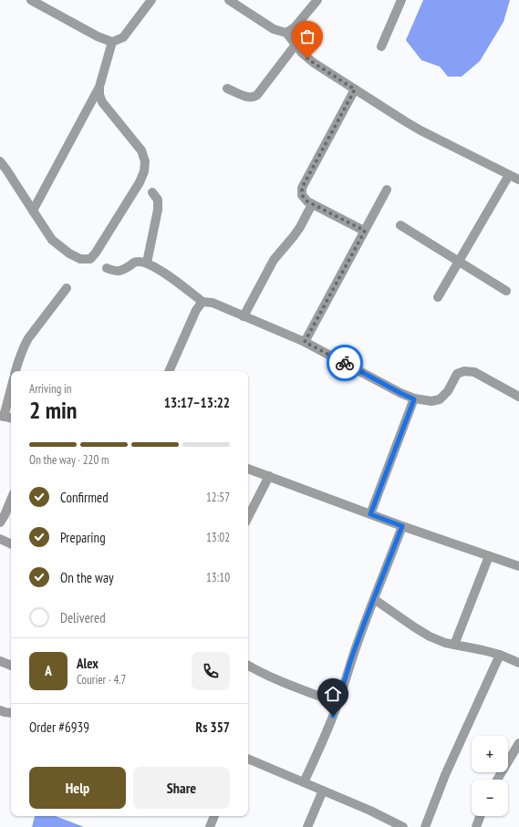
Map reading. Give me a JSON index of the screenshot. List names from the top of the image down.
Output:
{
  "page": {
    "heading": ["2 min", "Arriving in", "13:17–13:22"],
    "panel": [
      "Alex",
      "Courier · 4.7",
      "Order #6939",
      "Rs 357"
    ],
    "bar": "On the way · 220 m",
    "list": [
      ["Confirmed", "12:57"],
      ["Preparing", "13:02"],
      ["On the way", "13:10"],
      "Delivered"
    ],
    "round": "A",
    "map_buttons": ["+", "−"],
    "buttons": ["Help", "Share"]
  }
}
